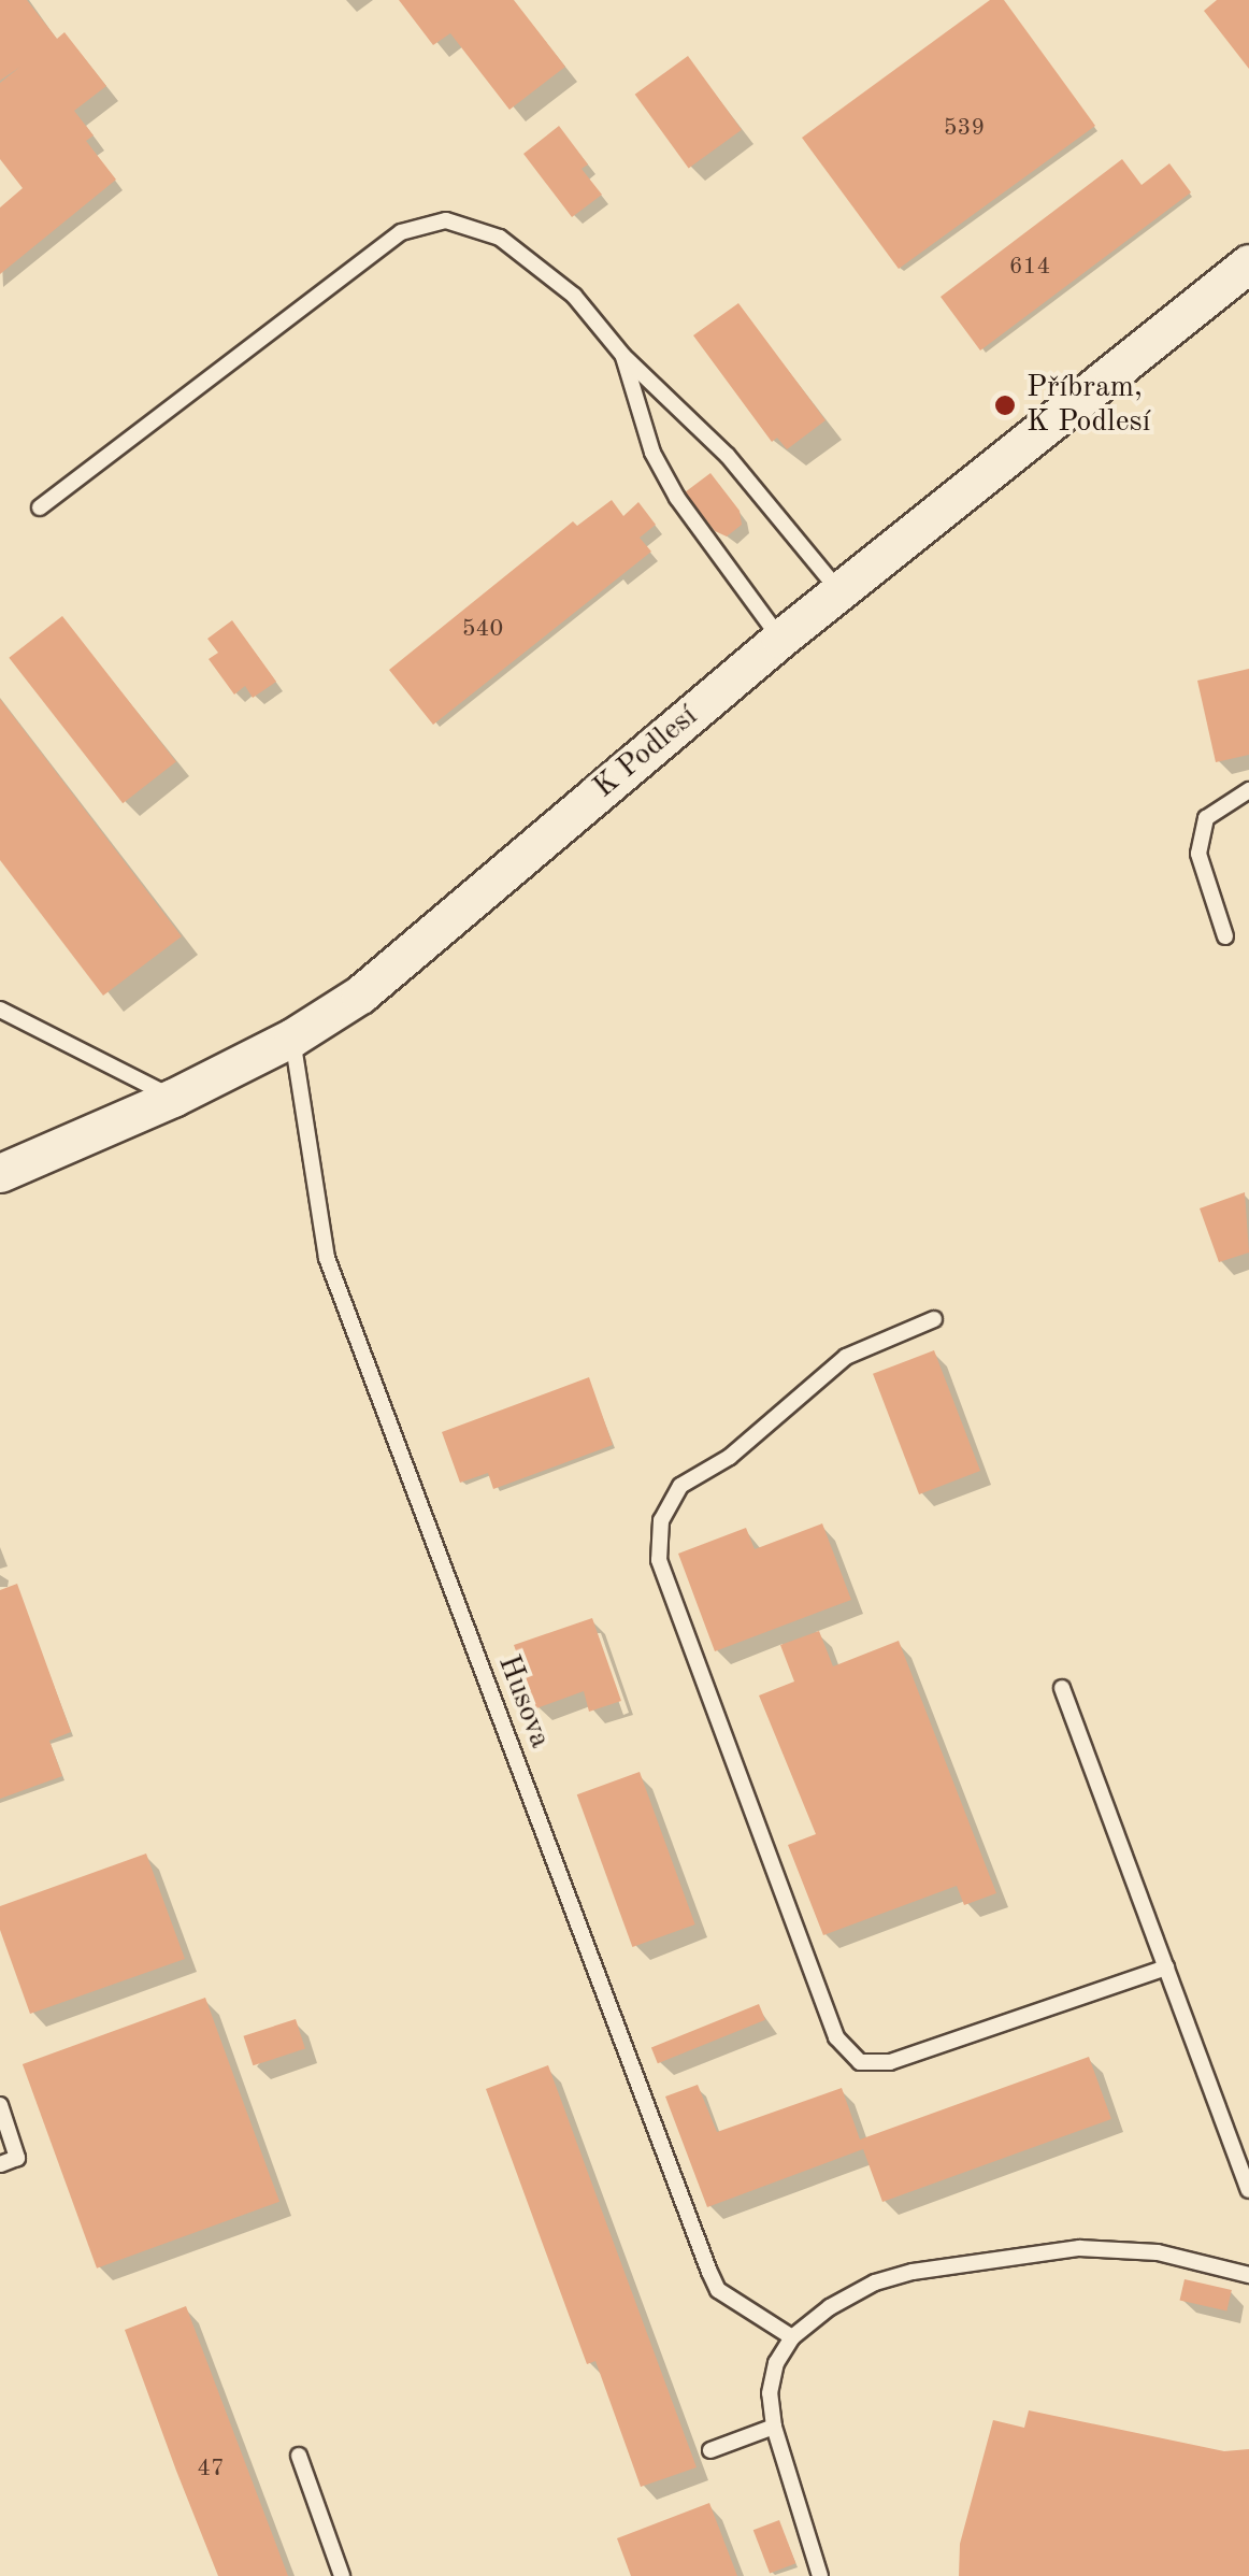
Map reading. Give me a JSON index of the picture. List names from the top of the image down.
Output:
{
  "streets": {
    "street": ["K Podlesí"],
    "lane": ["Husova"]
  },
  "crossings": [
    ["K Podlesí", "Husova"]
  ],
  "places": ["Příbram, K Podlesí"],
  "house_numbers": [
    "539",
    "614",
    "540",
    "47"
  ]
}
